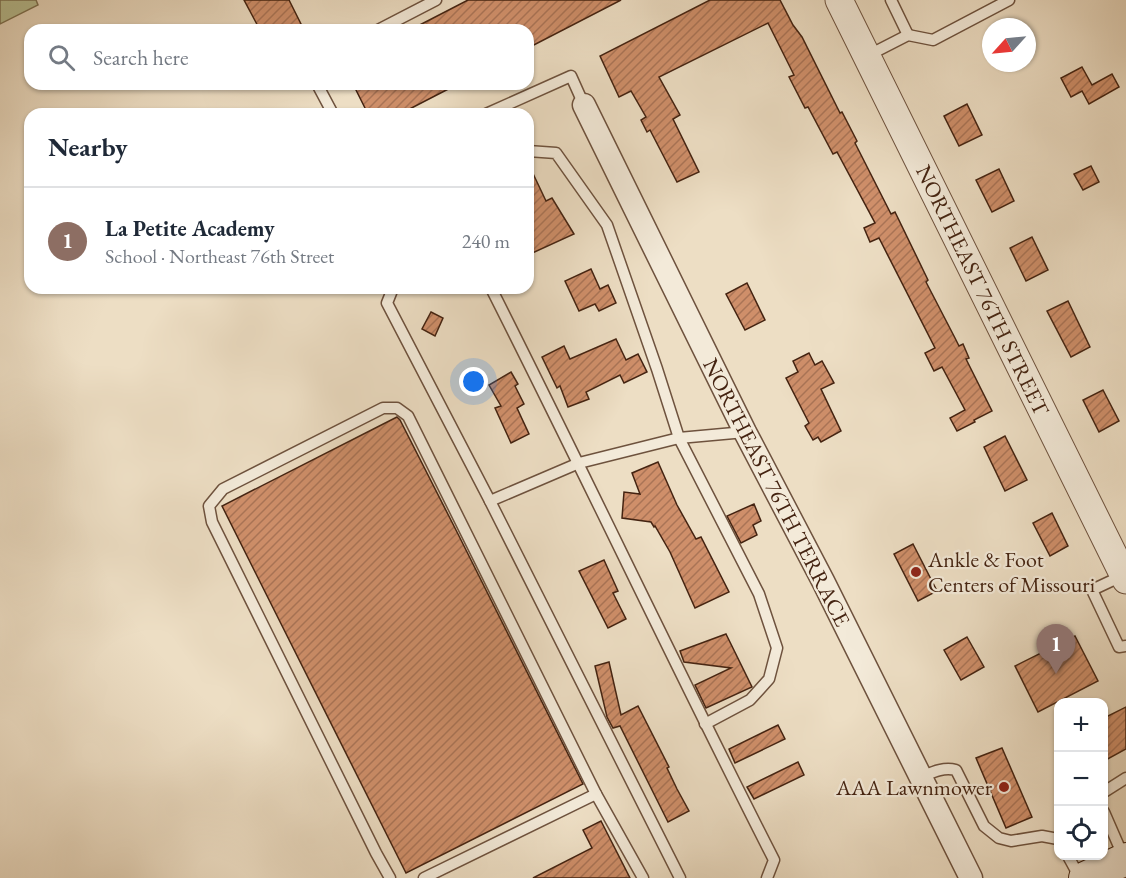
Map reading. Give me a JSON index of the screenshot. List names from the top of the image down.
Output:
{
  "streets": {
    "street": ["NORTHEAST 76TH STREET", "NORTHEAST 76TH TERRACE"]
  },
  "places": ["Ankle & Foot Centers of Missouri", "AAA Lawnmower"],
  "north": "bottom left",
  "page": {
    "search": "Search here",
    "heading": "Nearby",
    "list": [
      {
        "mark": "1",
        "name": "La Petite Academy",
        "note": "School · Northeast 76th Street",
        "value": "240 m"
      }
    ],
    "pins": "1",
    "map_buttons": ["+", "−"]
  }
}
